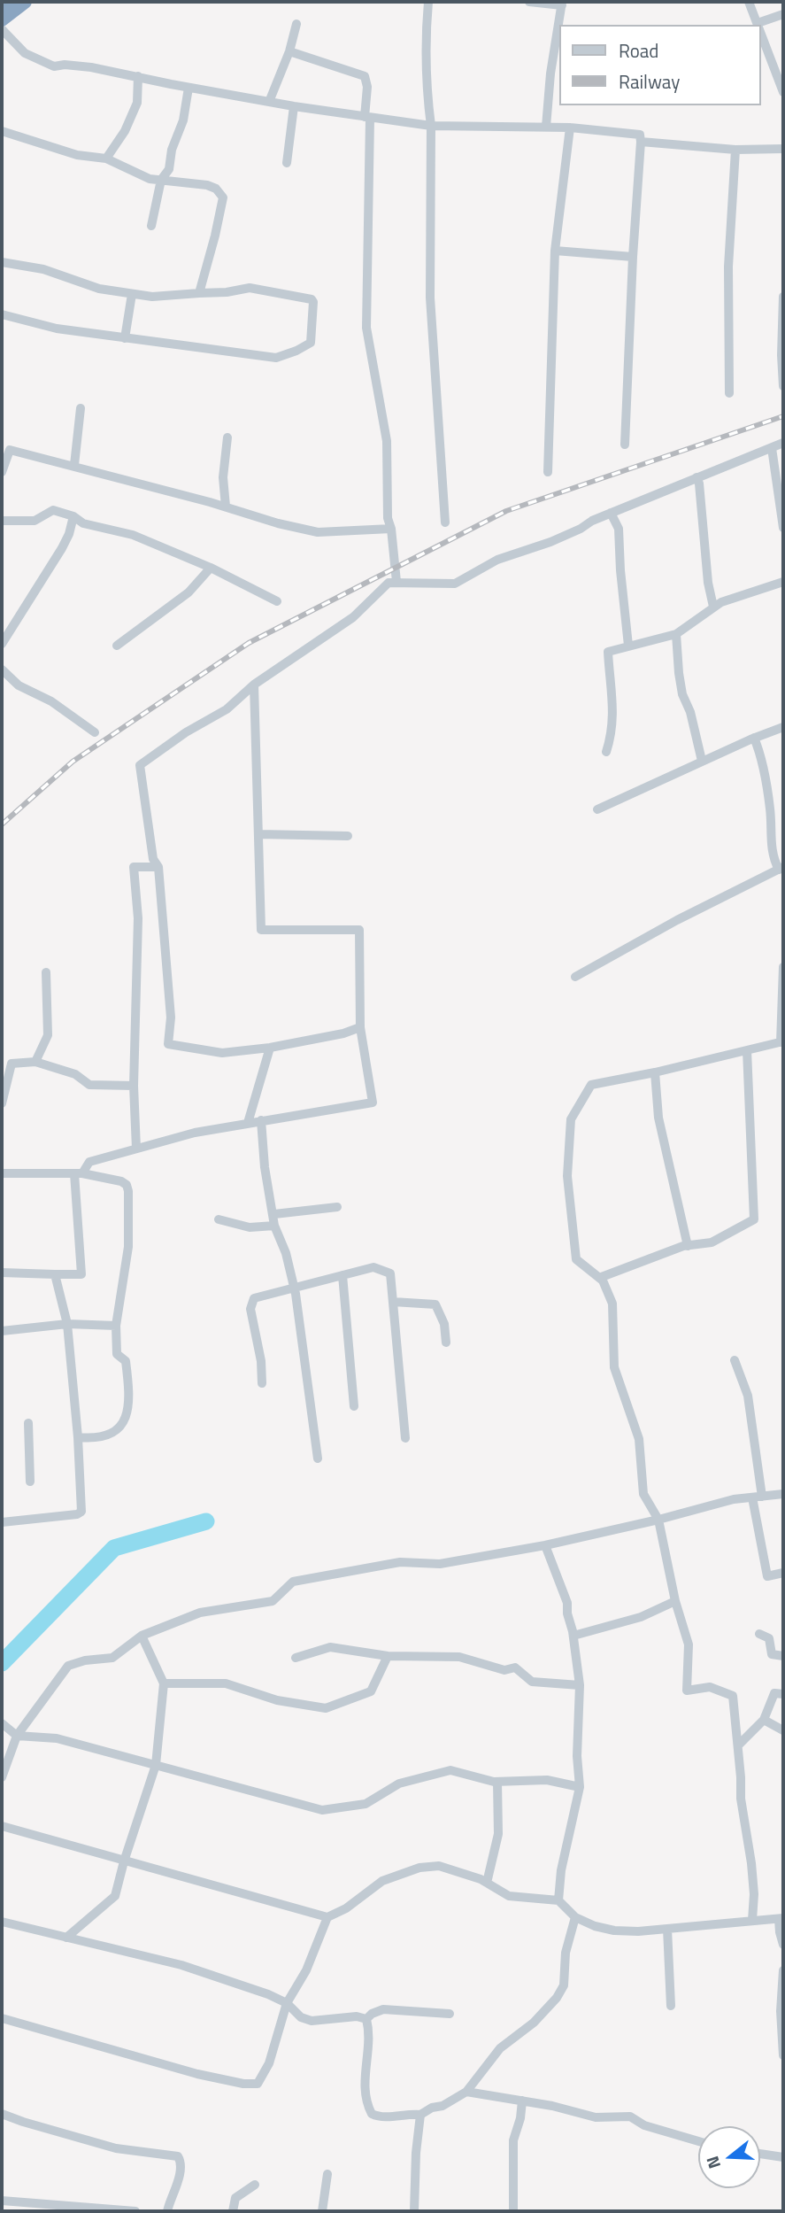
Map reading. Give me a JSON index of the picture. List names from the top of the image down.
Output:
{
  "legend": ["Road", "Railway"],
  "north": "left"
}
